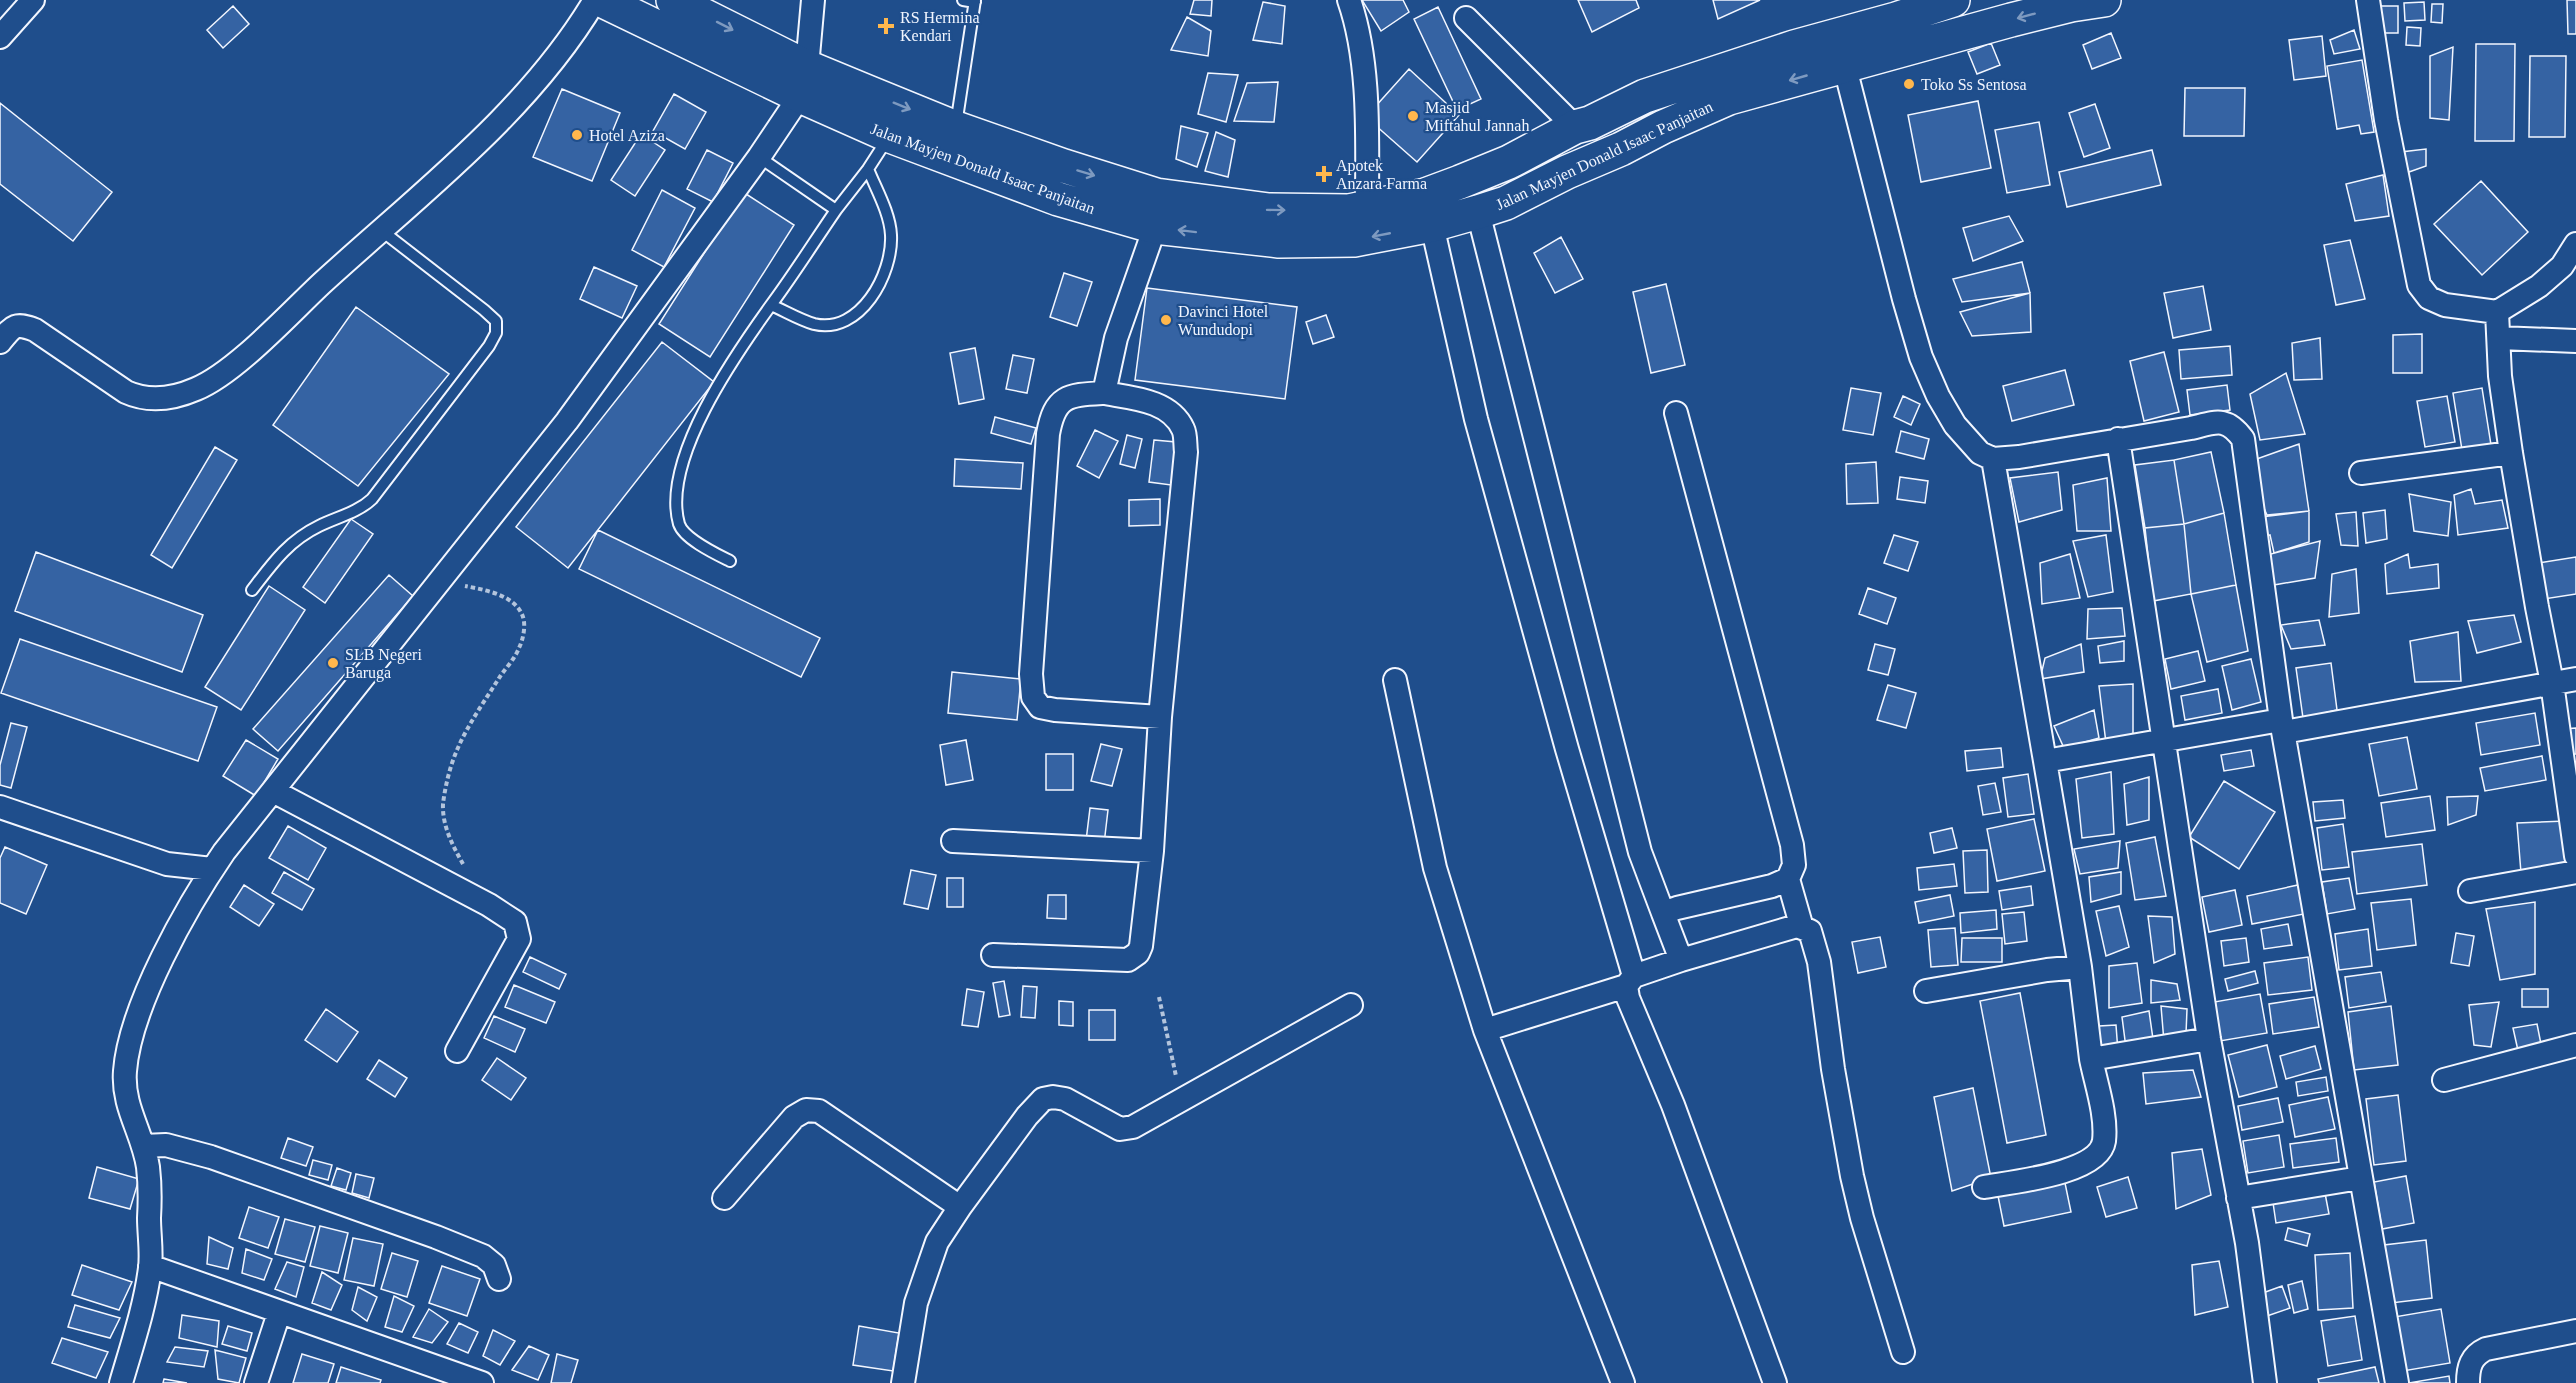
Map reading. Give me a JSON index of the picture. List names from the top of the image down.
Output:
{
  "streets": {
    "highway": ["Jalan Mayjen Donald Isaac Panjaitan"]
  },
  "places": {
    "health": ["RS Hermina Kendari", "Apotek Anzara Farma"],
    "other": [
      "Toko Ss Sentosa",
      "Masjid Miftahul Jannah",
      "Hotel Aziza",
      "Davinci Hotel Wundudopi",
      "SLB Negeri Baruga"
    ]
  }
}
